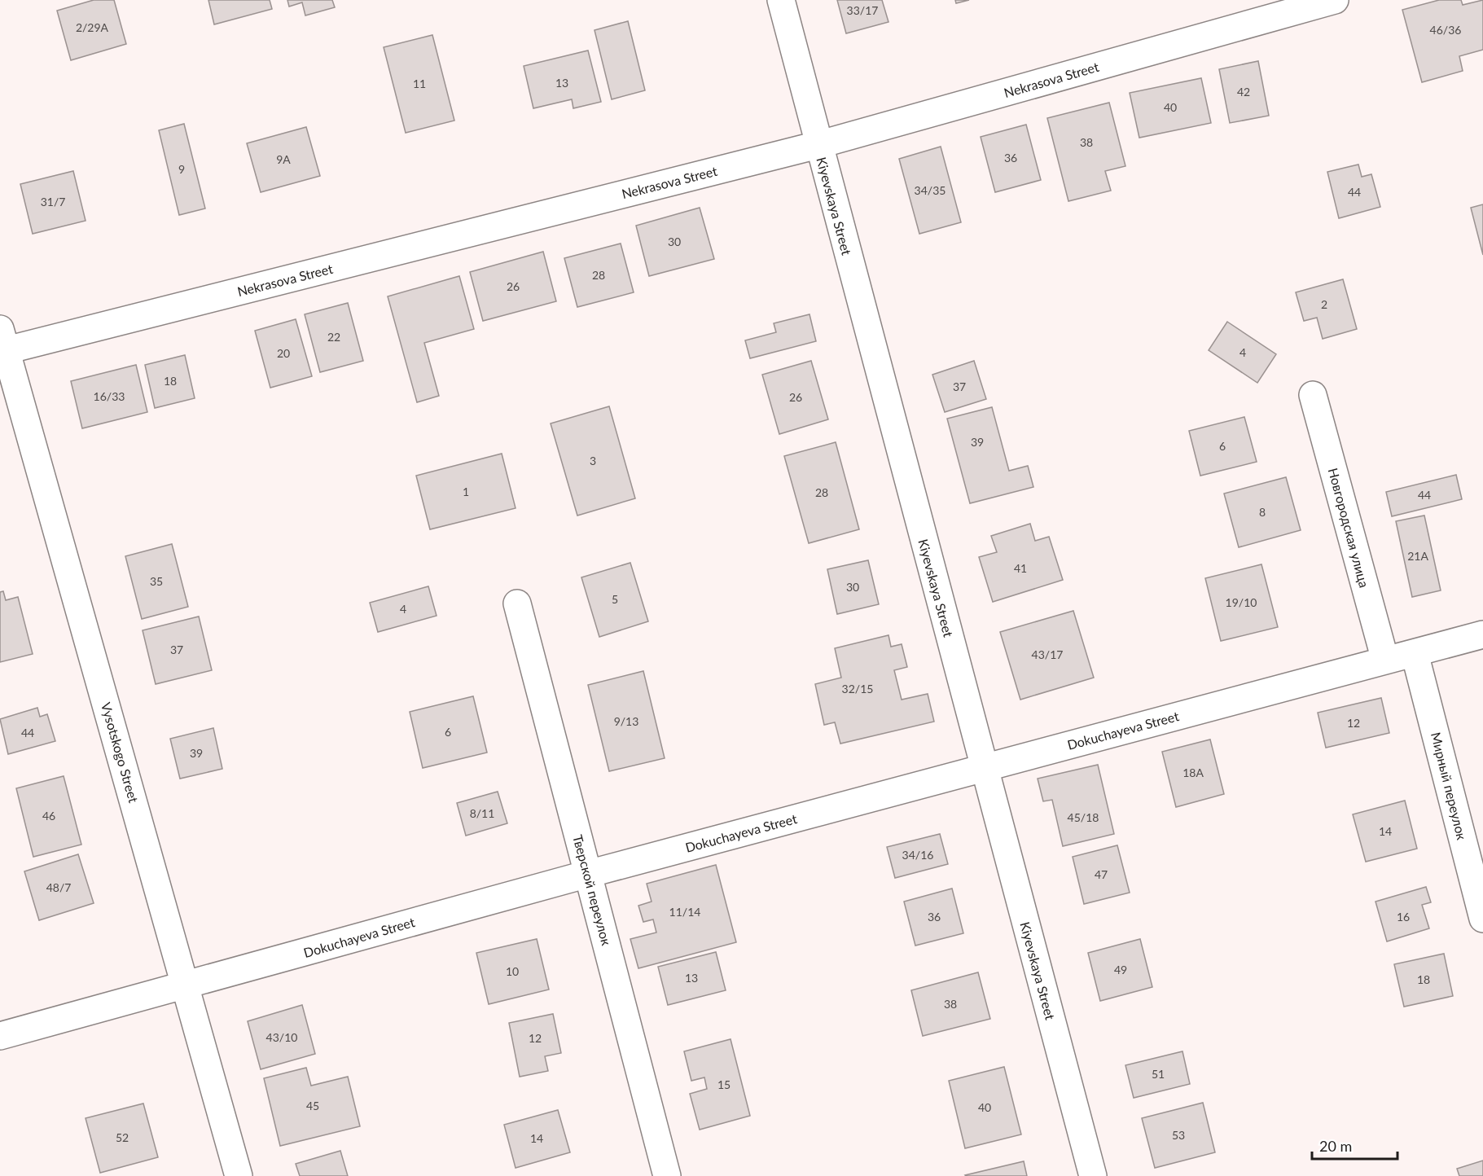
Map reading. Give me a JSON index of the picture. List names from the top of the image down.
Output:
{
  "streets": {
    "street": [
      "Nekrasova Street",
      "Kiyevskaya Street",
      "Новгородская улица",
      "Dokuchayeva Street",
      "Vysotskogo Street",
      "Мирный переулок",
      "Тверской переулок"
    ]
  },
  "crossings": [
    ["Nekrasova Street", "Kiyevskaya Street"],
    ["Nekrasova Street", "Vysotskogo Street"],
    ["Kiyevskaya Street", "Dokuchayeva Street"],
    ["Новгородская улица", "Dokuchayeva Street"],
    ["Dokuchayeva Street", "Vysotskogo Street"],
    ["Dokuchayeva Street", "Мирный переулок"],
    ["Dokuchayeva Street", "Тверской переулок"]
  ],
  "house_numbers": [
    "33/17",
    "2/29А",
    "46/36",
    "13",
    "11",
    "42",
    "40",
    "38",
    "36",
    "9А",
    "9",
    "34/35",
    "44",
    "31/7",
    "30",
    "28",
    "26",
    "2",
    "22",
    "4",
    "20",
    "18",
    "37",
    "16/33",
    "26",
    "39",
    "6",
    "3",
    "1",
    "28",
    "44",
    "8",
    "21А",
    "41",
    "35",
    "30",
    "5",
    "19/10",
    "4",
    "37",
    "43/17",
    "32/15",
    "9/13",
    "12",
    "6",
    "44",
    "39",
    "18А",
    "8/11",
    "46",
    "45/18",
    "14",
    "34/16",
    "47",
    "48/7",
    "11/14",
    "36",
    "16",
    "49",
    "10",
    "13",
    "18",
    "38",
    "43/10",
    "12",
    "51",
    "15",
    "45",
    "40",
    "53",
    "52",
    "14"
  ],
  "scale_bar": "20 m"
}
